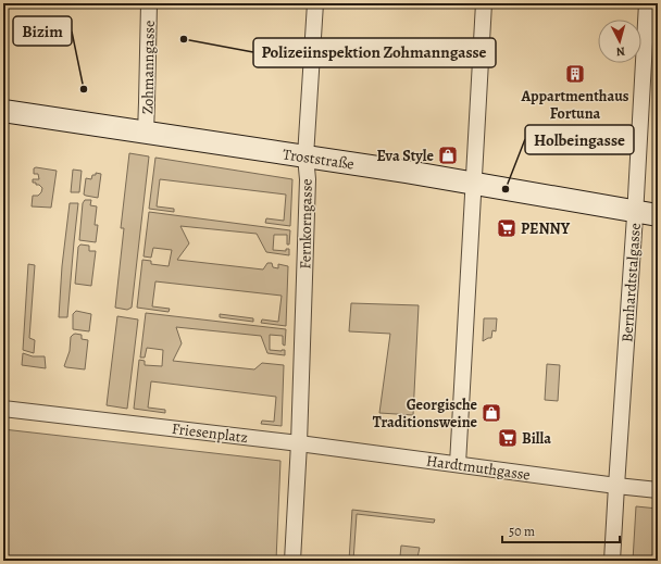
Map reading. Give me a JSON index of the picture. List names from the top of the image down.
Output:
{
  "streets": {
    "street": [
      "Zohmanngasse",
      "Troststraße",
      "Fernkorngasse",
      "Bernhardtstalgasse",
      "Friesenplatz",
      "Hardtmuthgasse"
    ]
  },
  "crossings": [
    ["Zohmanngasse", "Troststraße"],
    ["Troststraße", "Fernkorngasse"],
    ["Troststraße", "Bernhardtstalgasse"],
    ["Fernkorngasse", "Friesenplatz"],
    ["Fernkorngasse", "Hardtmuthgasse"],
    ["Bernhardtstalgasse", "Hardtmuthgasse"],
    ["Friesenplatz", "Hardtmuthgasse"]
  ],
  "places": {
    "other": ["Polizeiinspektion Zohmanngasse", "Bizim", "Holbeingasse"],
    "building": ["Appartmenthaus Fortuna"],
    "shop": ["Eva Style", "Georgische Traditionsweine"],
    "supermarket": ["PENNY", "Billa"]
  },
  "scale_bar": "50 m",
  "north": "bottom"
}
